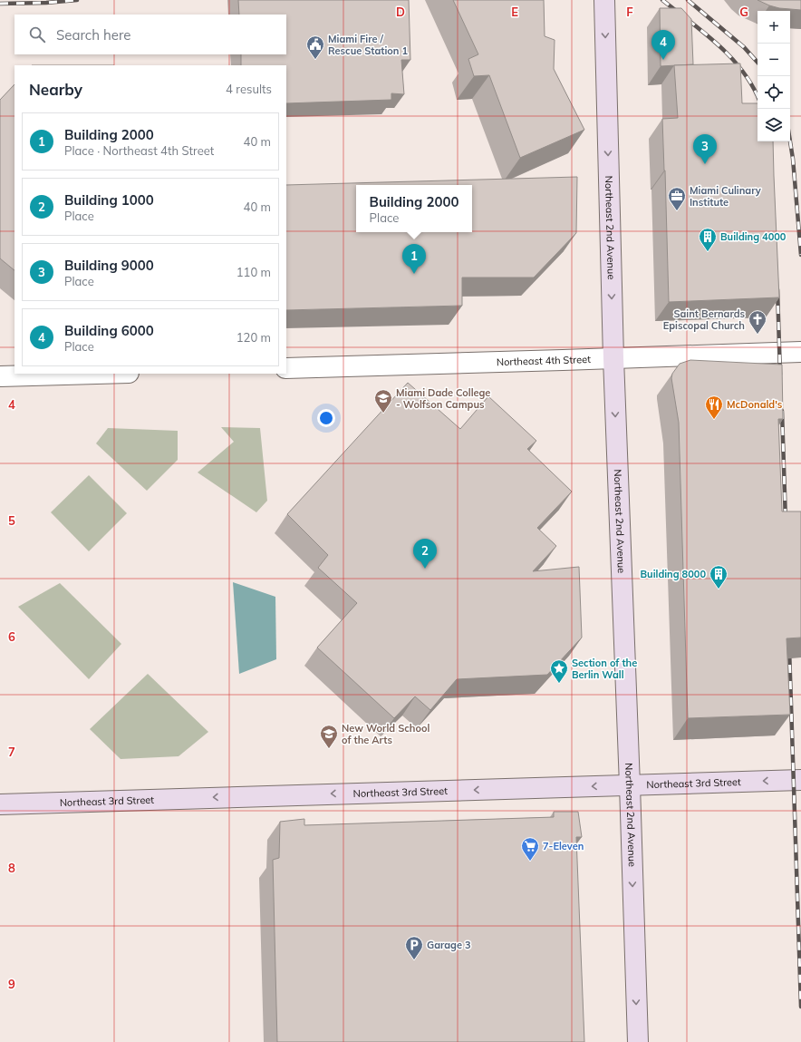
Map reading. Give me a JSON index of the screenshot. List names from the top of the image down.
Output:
{
  "streets": {
    "main road": ["Northeast 2nd Avenue", "Northeast 3rd Street"],
    "street": ["Northeast 4th Street"]
  },
  "crossings": [
    ["Northeast 2nd Avenue", "Northeast 4th Street"],
    ["Northeast 2nd Avenue", "Northeast 3rd Street"]
  ],
  "one_way": ["Northeast 2nd Avenue", "Northeast 3rd Street"],
  "places": {
    "public building": ["Miami Fire / Rescue Station 1"],
    "office": ["Miami Culinary Institute"],
    "building": ["Building 4000", "Building 8000"],
    "church": ["Saint Bernards Episcopal Church"],
    "school or university": ["Miami Dade College - Wolfson Campus", "New World School of the Arts"],
    "restaurant": ["McDonald's"],
    "place": ["Section of the Berlin Wall"],
    "supermarket": ["7-Eleven"],
    "parking": ["Garage 3"]
  },
  "page": {
    "map_buttons": ["+", "−"],
    "search": "Search here",
    "pins": [
      "4",
      "3",
      "1",
      "2"
    ],
    "heading": ["Nearby", "4 results"],
    "list": [
      {
        "mark": "1",
        "name": "Building 2000",
        "note": "Place · Northeast 4th Street",
        "value": "40 m"
      },
      {
        "mark": "2",
        "name": "Building 1000",
        "note": "Place",
        "value": "40 m"
      },
      {
        "mark": "3",
        "name": "Building 9000",
        "note": "Place",
        "value": "110 m"
      },
      {
        "mark": "4",
        "name": "Building 6000",
        "note": "Place",
        "value": "120 m"
      }
    ],
    "popup": ["Building 2000", "Place"]
  },
  "grid": {
    "columns": [
      "D",
      "E",
      "F",
      "G"
    ],
    "rows": [
      "4",
      "5",
      "6",
      "7",
      "8",
      "9"
    ]
  }
}
